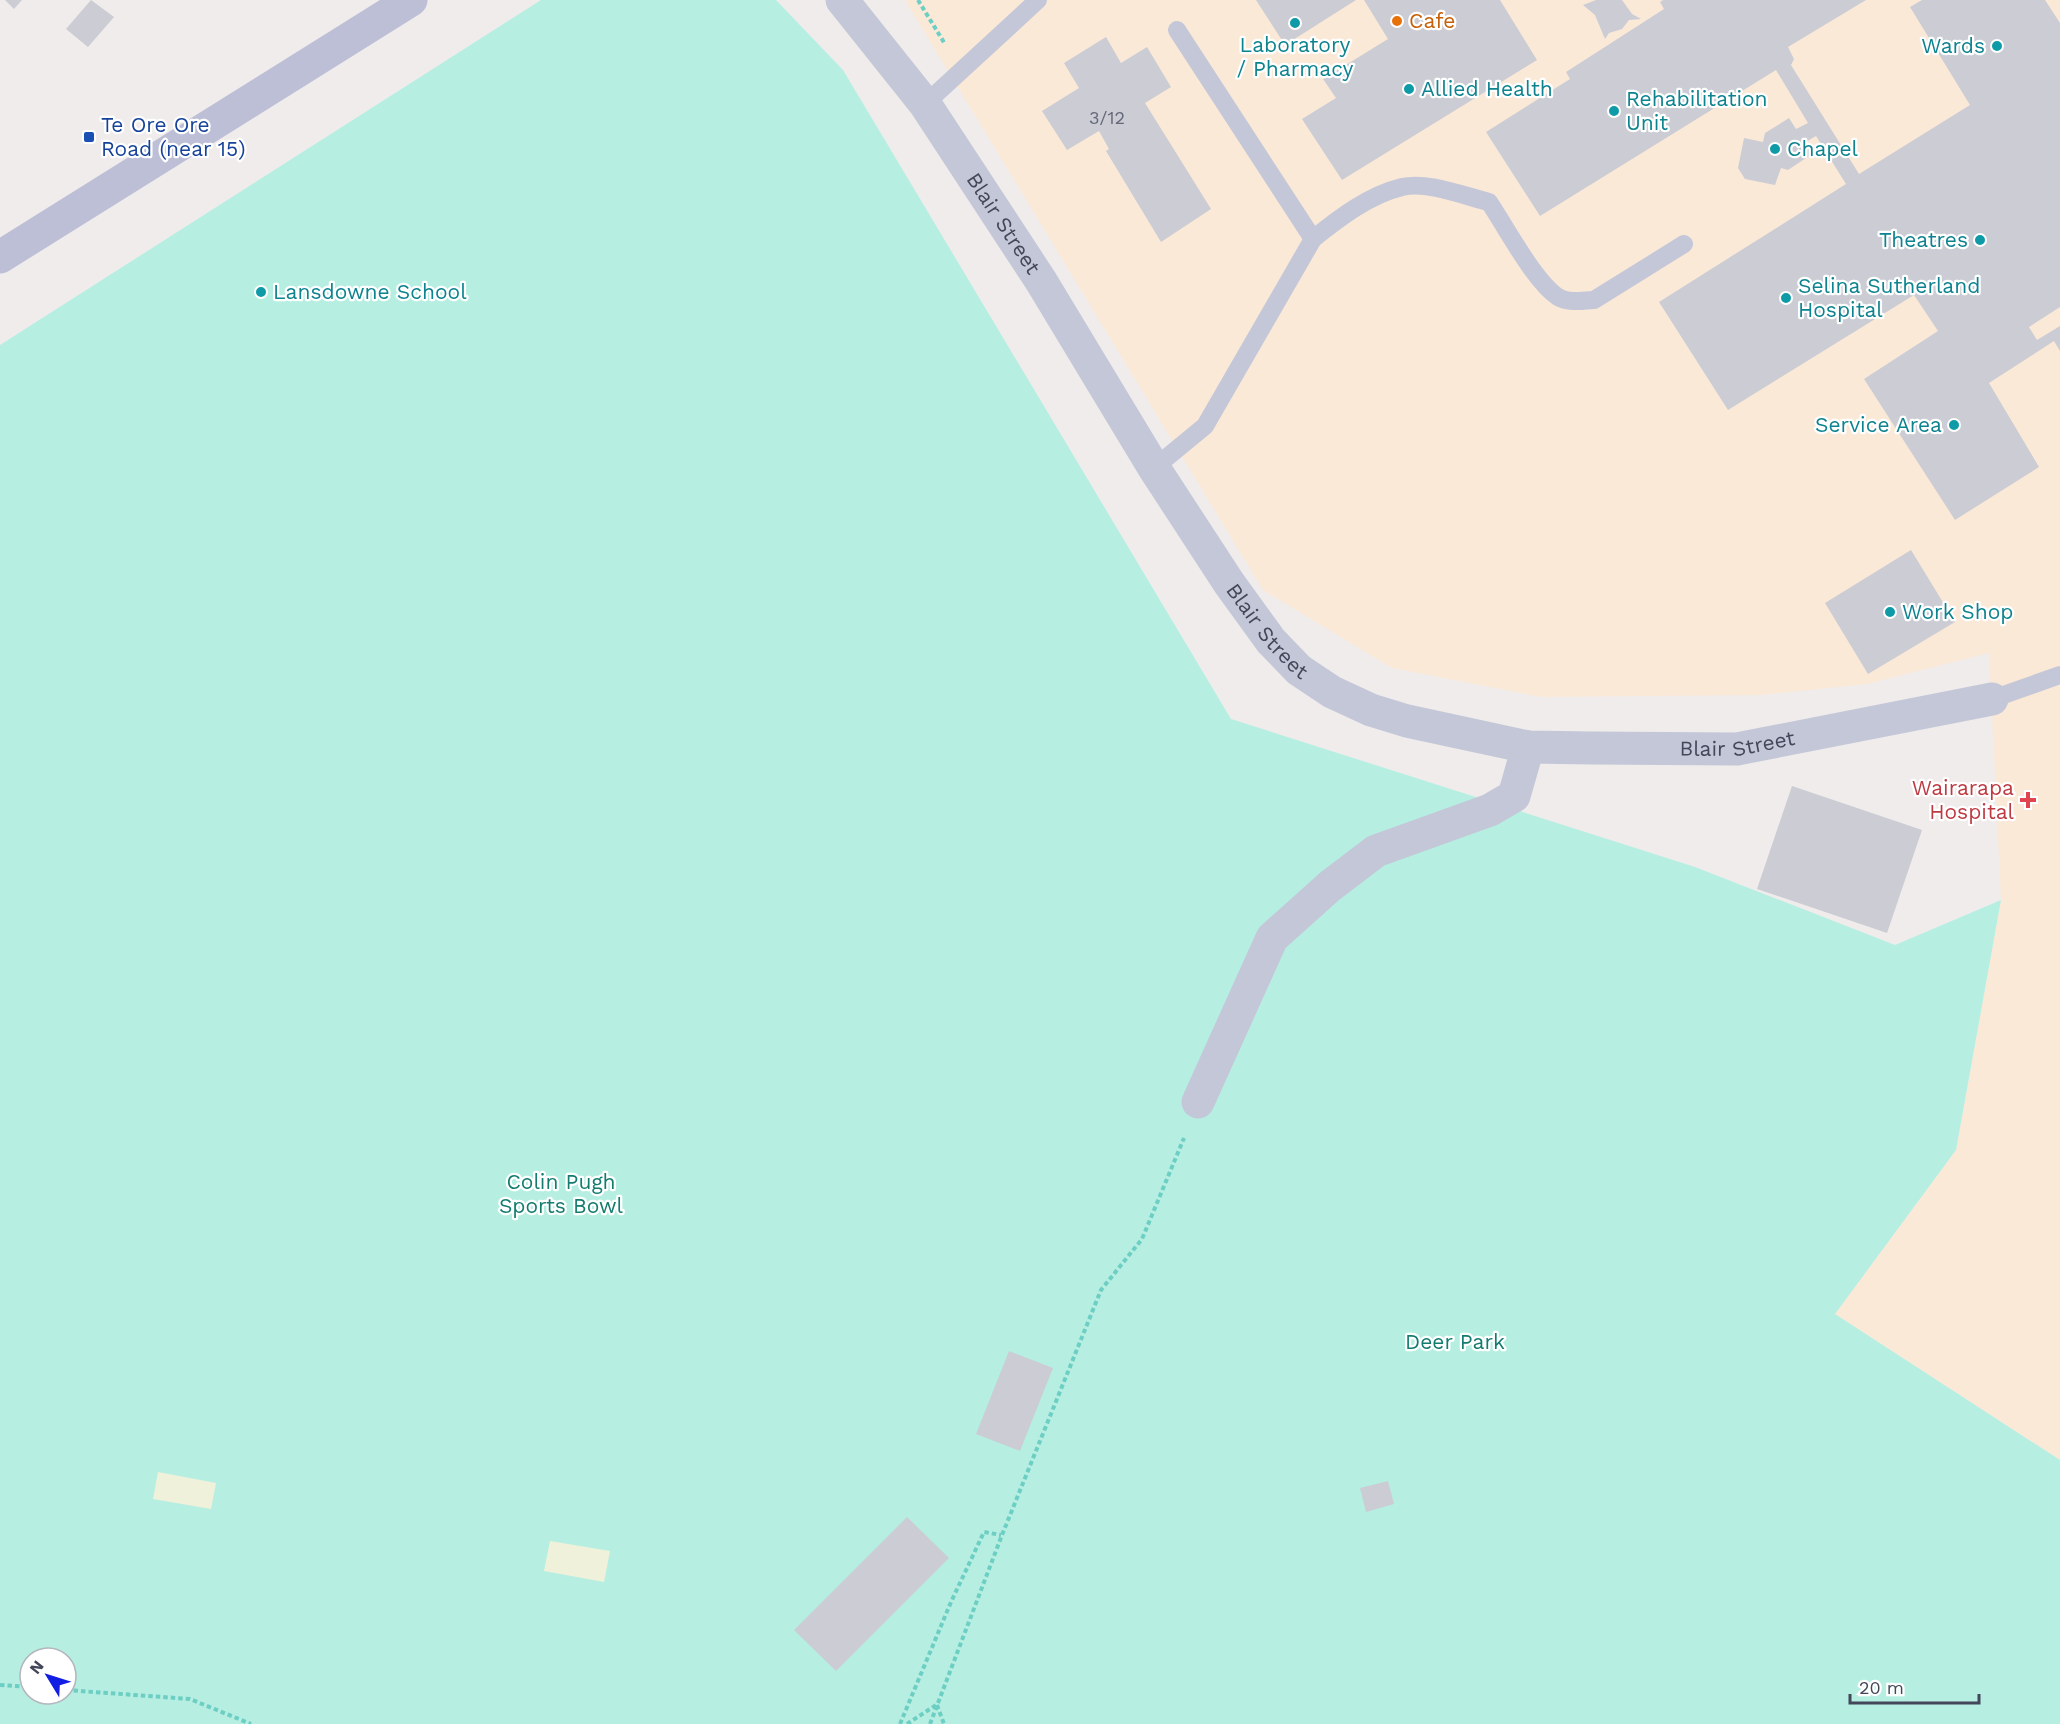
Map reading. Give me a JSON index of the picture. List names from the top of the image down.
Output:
{
  "streets": {
    "street": ["Blair Street"]
  },
  "parks": ["Colin Pugh Sports Bowl", "Deer Park"],
  "places": {
    "other": [
      "Cafe",
      "Laboratory / Pharmacy",
      "Wards",
      "Allied Health",
      "Rehabilitation Unit",
      "Chapel",
      "Theatres",
      "Lansdowne School",
      "Selina Sutherland Hospital",
      "Service Area",
      "Work Shop"
    ],
    "transit": ["Te Ore Ore Road (near 15)"],
    "health": ["Wairarapa Hospital"]
  },
  "house_numbers": ["3/12"],
  "scale_bar": "20 m",
  "north": "top left"
}
